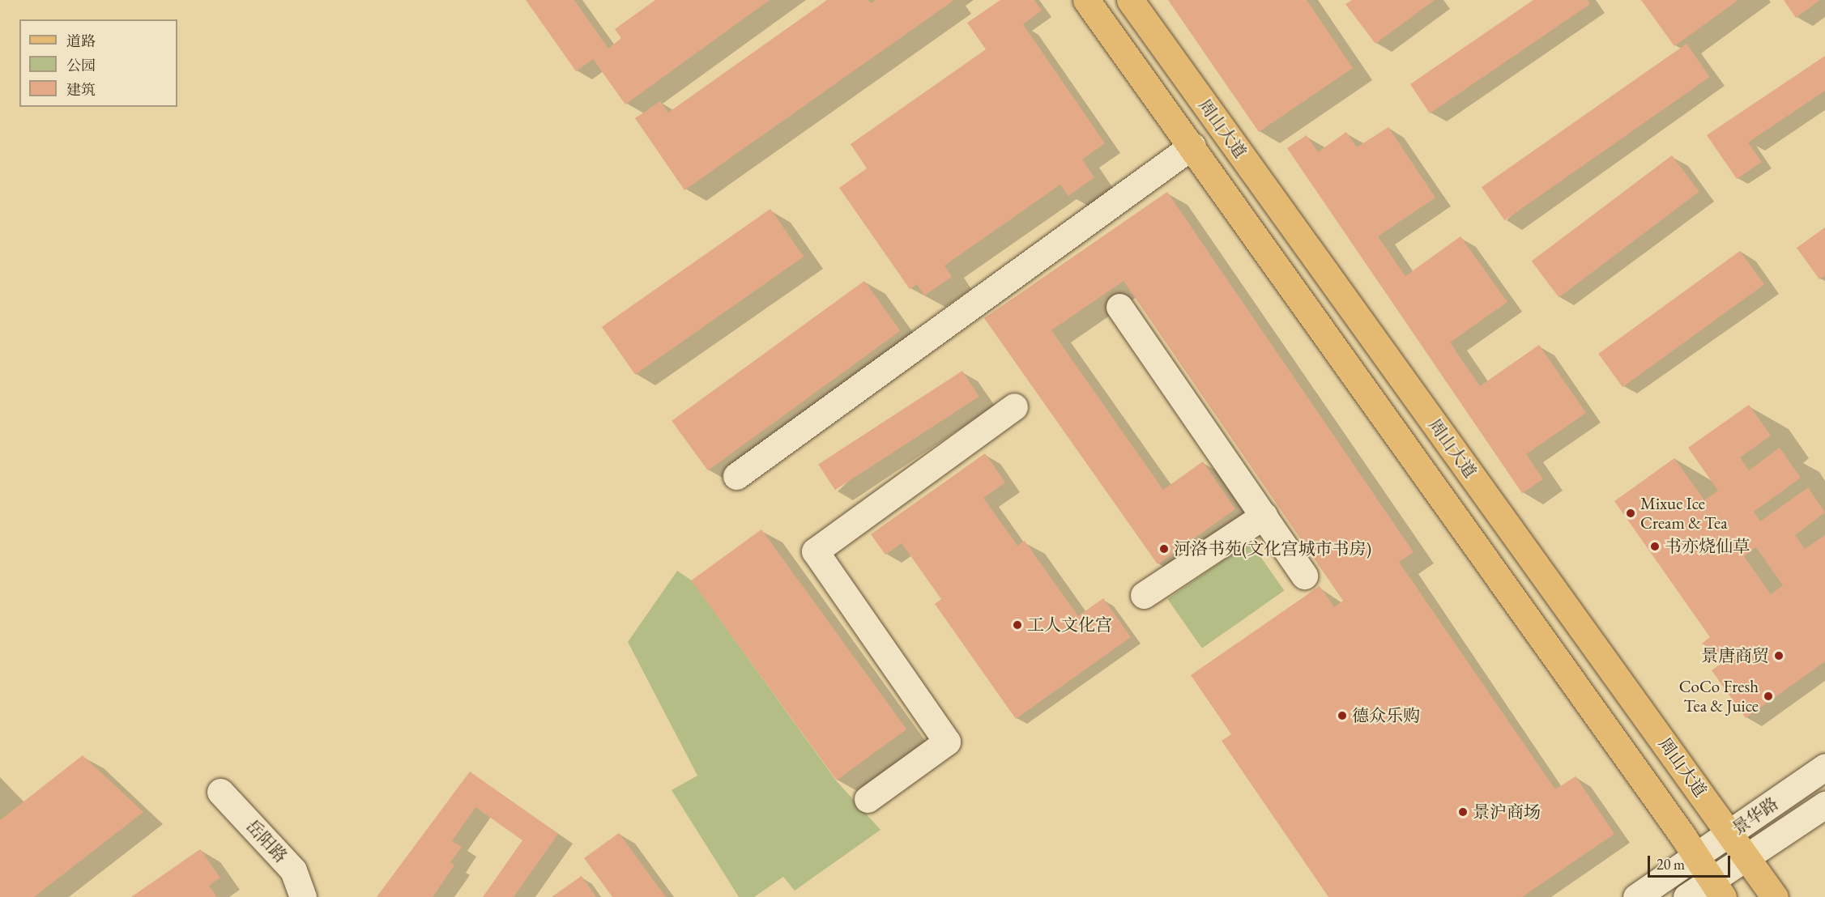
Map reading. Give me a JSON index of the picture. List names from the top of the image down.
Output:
{
  "streets": {
    "main road": ["周山大道"],
    "street": ["景华路", "岳阳路"]
  },
  "crossings": [
    ["周山大道", "景华路"]
  ],
  "places": [
    "Mixue Ice Cream & Tea",
    "书亦烧仙草",
    "河洛书苑(文化宫城市书房)",
    "工人文化宫",
    "景唐商贸",
    "CoCo Fresh Tea & Juice",
    "德众乐购",
    "景沪商场"
  ],
  "legend": ["道路", "公园", "建筑"],
  "scale_bar": "20 m"
}
